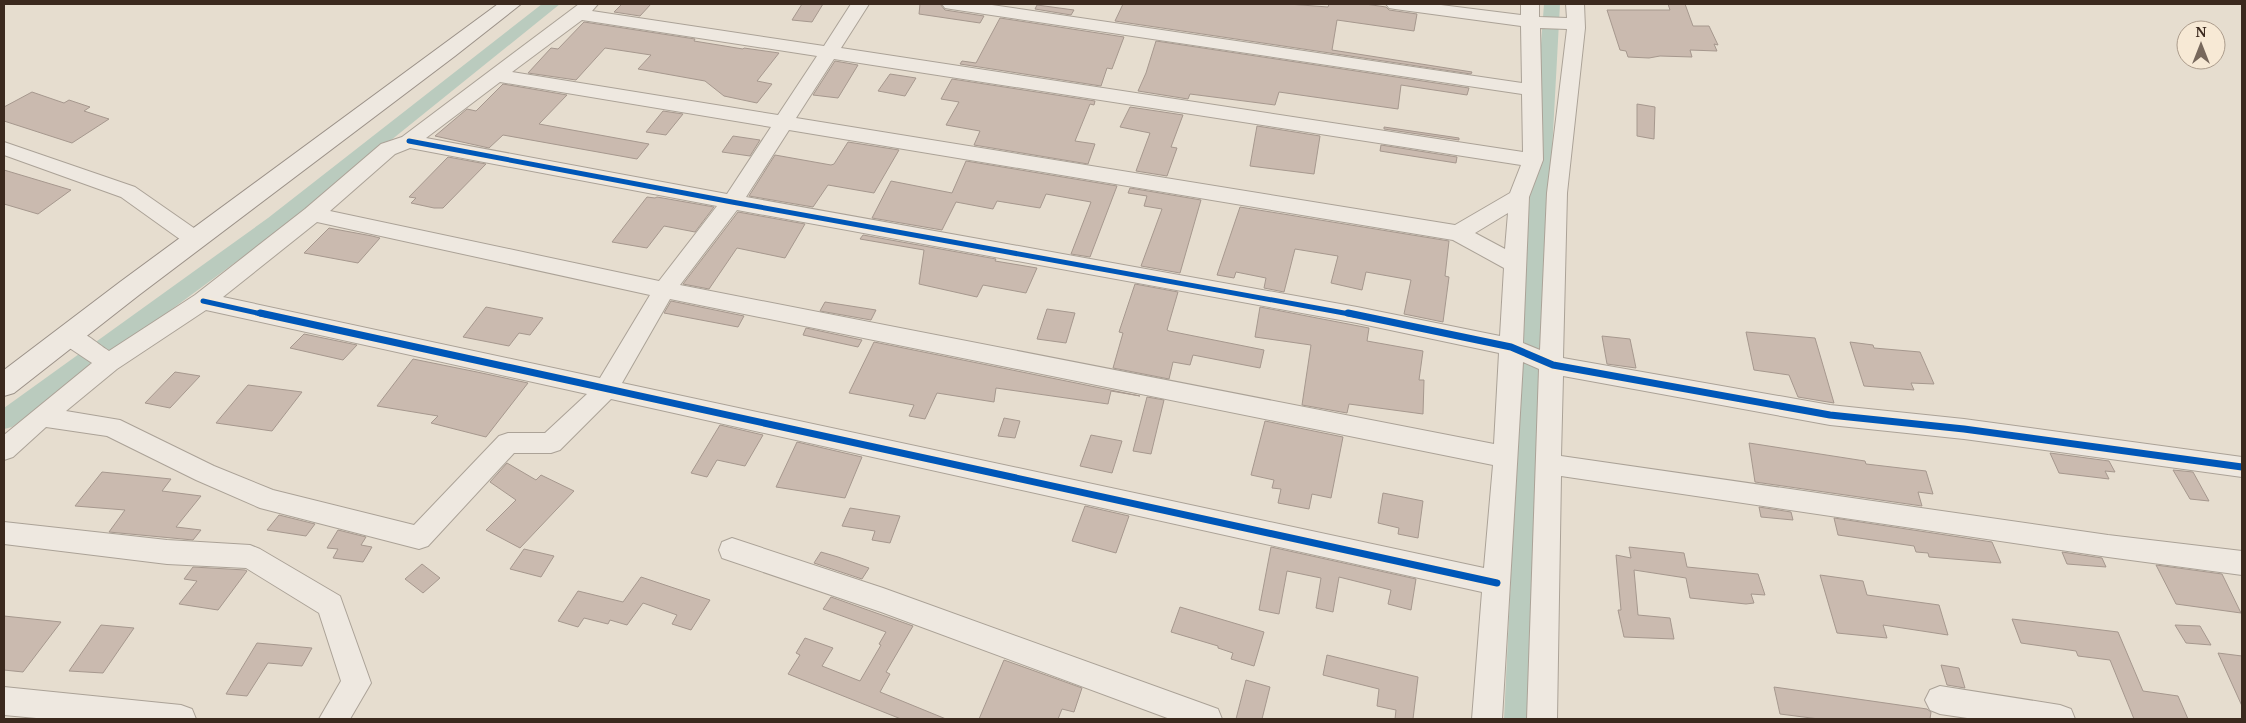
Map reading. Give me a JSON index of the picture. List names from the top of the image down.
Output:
{
  "north": "top"
}
